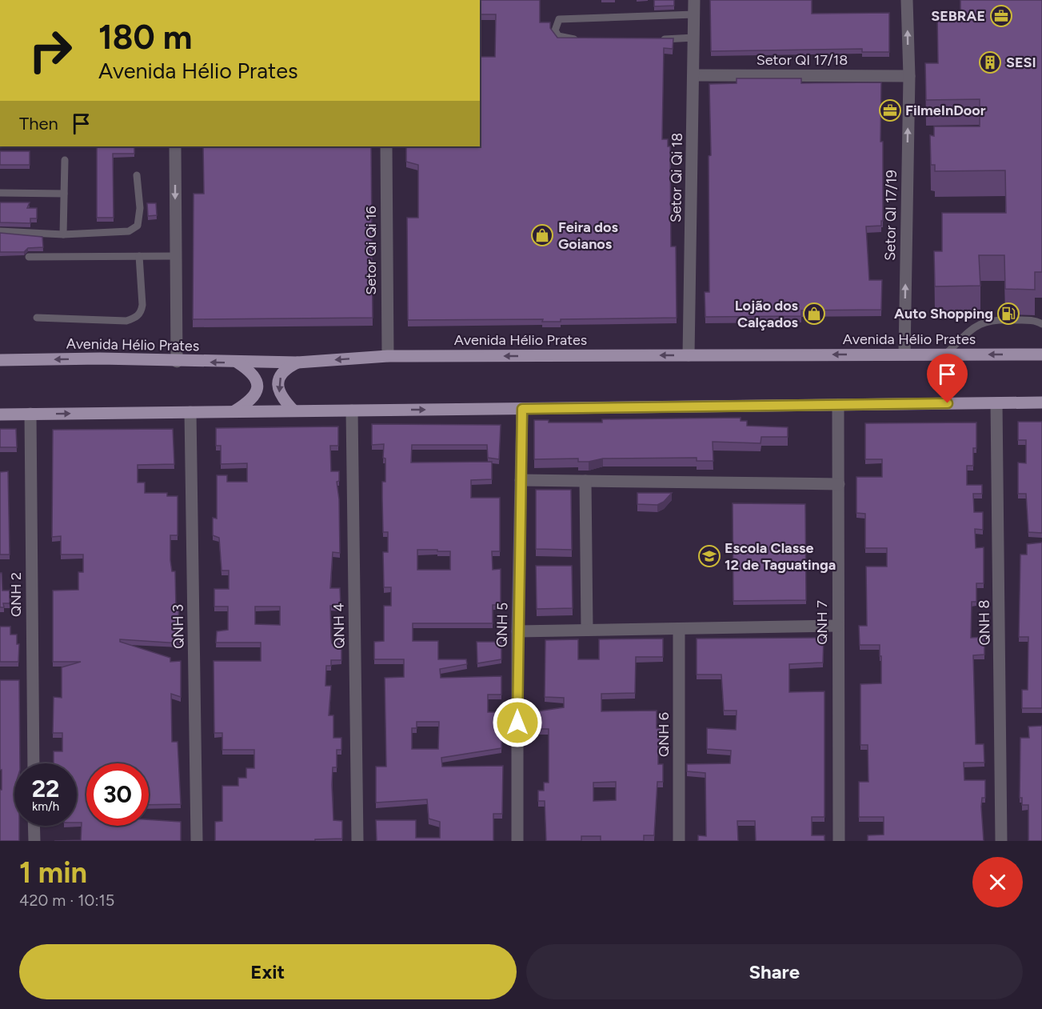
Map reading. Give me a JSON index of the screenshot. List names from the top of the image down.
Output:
{
  "streets": {
    "main road": ["Avenida Hélio Prates"],
    "street": [
      "Setor QI 17/18",
      "Setor Qi Qi 18",
      "Setor QI 17/19",
      "Setor Qi Qi 16",
      "QNH 2",
      "QNH 7",
      "QNH 8",
      "QNH 5",
      "QNH 4",
      "QNH 3",
      "QNH 6"
    ]
  },
  "crossings": [
    ["Setor QI 17/18", "Setor Qi Qi 18"],
    ["Setor QI 17/18", "Setor QI 17/19"],
    ["Setor Qi Qi 18", "Avenida Hélio Prates"],
    ["Setor QI 17/19", "Avenida Hélio Prates"],
    ["Setor Qi Qi 16", "Avenida Hélio Prates"]
  ],
  "one_way": ["Setor QI 17/19"],
  "places": {
    "office": ["SEBRAE", "FilmeInDoor"],
    "building": ["SESI"],
    "shop": ["Feira dos Goianos", "Lojão dos Calçados"],
    "fuel station": ["Auto Shopping"],
    "school or university": ["Escola Classe 12 de Taguatinga"]
  },
  "page": {
    "turn": ["180 m", "Avenida Hélio Prates"],
    "then": "Then",
    "speed": "22 km/h",
    "limit": "30",
    "heading": ["1 min", "420 m · 10:15"],
    "buttons": ["Exit", "Share"]
  }
}
